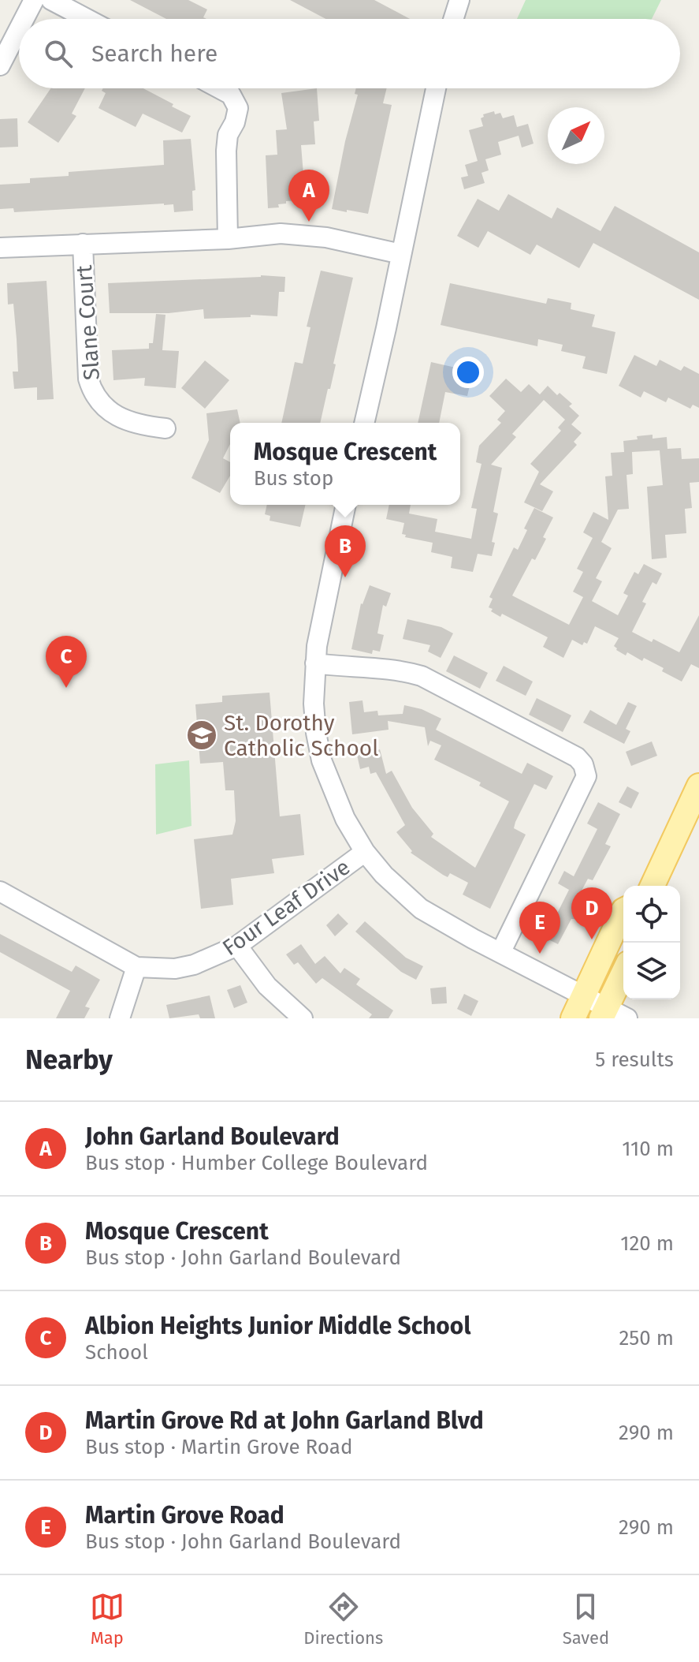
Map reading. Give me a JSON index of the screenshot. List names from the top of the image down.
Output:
{
  "streets": {
    "street": ["Slane Court", "Four Leaf Drive"]
  },
  "places": {
    "school or university": ["St. Dorothy Catholic School"]
  },
  "north": "top right",
  "page": {
    "search": "Search here",
    "pins": [
      "A",
      "B",
      "C",
      "D",
      "E"
    ],
    "popup": ["Mosque Crescent", "Bus stop"],
    "heading": ["Nearby", "5 results"],
    "list": [
      {
        "mark": "A",
        "name": "John Garland Boulevard",
        "note": "Bus stop · Humber College Boulevard",
        "value": "110 m"
      },
      {
        "mark": "B",
        "name": "Mosque Crescent",
        "note": "Bus stop · John Garland Boulevard",
        "value": "120 m"
      },
      {
        "mark": "C",
        "name": "Albion Heights Junior Middle School",
        "note": "School",
        "value": "250 m"
      },
      {
        "mark": "D",
        "name": "Martin Grove Rd at John Garland Blvd",
        "note": "Bus stop · Martin Grove Road",
        "value": "290 m"
      },
      {
        "mark": "E",
        "name": "Martin Grove Road",
        "note": "Bus stop · John Garland Boulevard",
        "value": "290 m"
      }
    ],
    "nav": ["Map", "Directions", "Saved"]
  }
}
